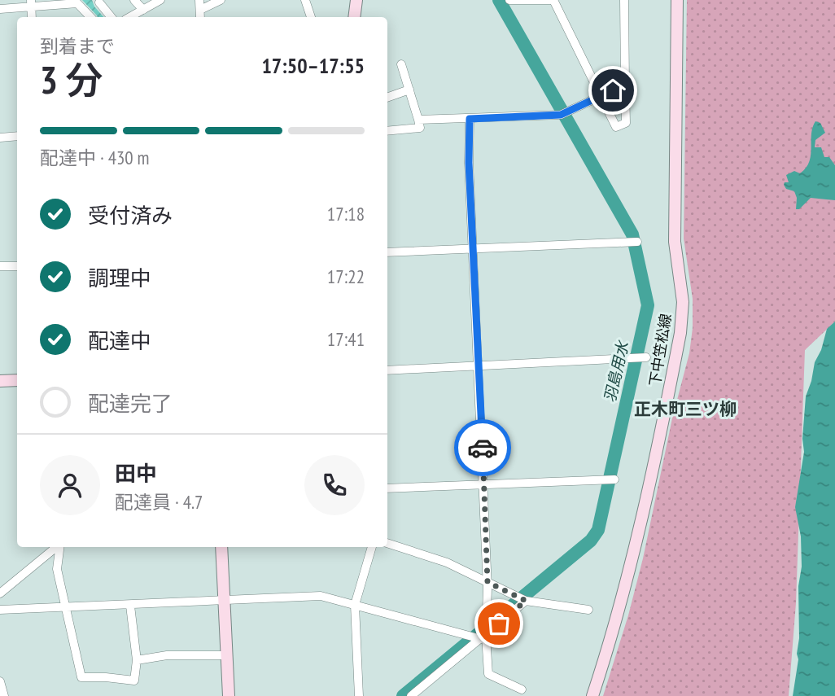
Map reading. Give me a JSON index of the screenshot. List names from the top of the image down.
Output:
{
  "streets": {
    "main road": ["下中笠松線"]
  },
  "districts": ["正木町三ツ柳"],
  "water": ["羽島用水"],
  "page": {
    "heading": ["3 分", "到着まで", "17:50–17:55"],
    "panel": ["田中", "配達員 · 4.7"],
    "bar": "配達中 · 430 m",
    "list": [
      ["受付済み", "17:18"],
      ["調理中", "17:22"],
      ["配達中", "17:41"],
      "配達完了"
    ]
  }
}
